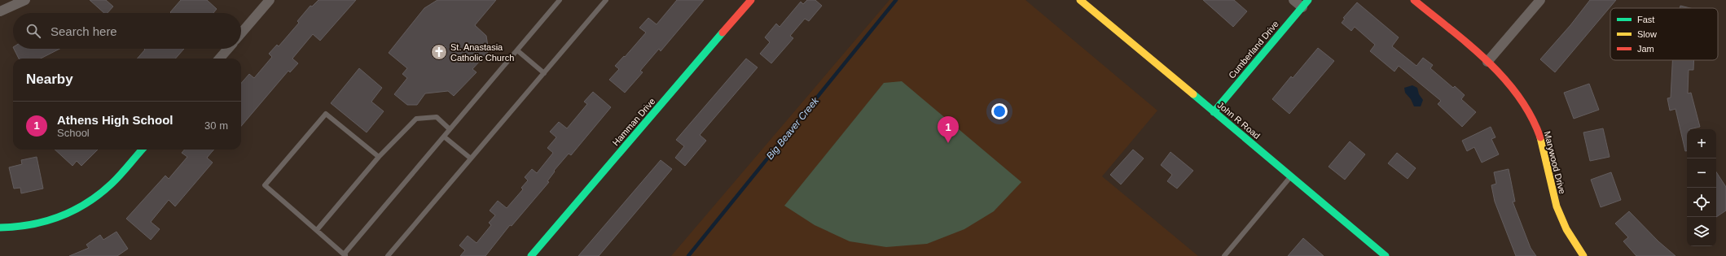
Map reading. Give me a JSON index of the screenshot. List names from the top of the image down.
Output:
{
  "streets": {
    "street": [
      "Cumberland Drive",
      "John R Road",
      "Hamman Drive",
      "Marywood Drive"
    ]
  },
  "crossings": [
    ["Cumberland Drive", "John R Road"]
  ],
  "water": ["Big Beaver Creek"],
  "places": {
    "church": ["St. Anastasia Catholic Church"]
  },
  "legend": ["Fast", "Slow", "Jam"],
  "page": {
    "search": "Search here",
    "heading": "Nearby",
    "list": [
      {
        "mark": "1",
        "name": "Athens High School",
        "note": "School",
        "value": "30 m"
      }
    ],
    "pins": "1",
    "map_buttons": ["+", "−"]
  }
}
